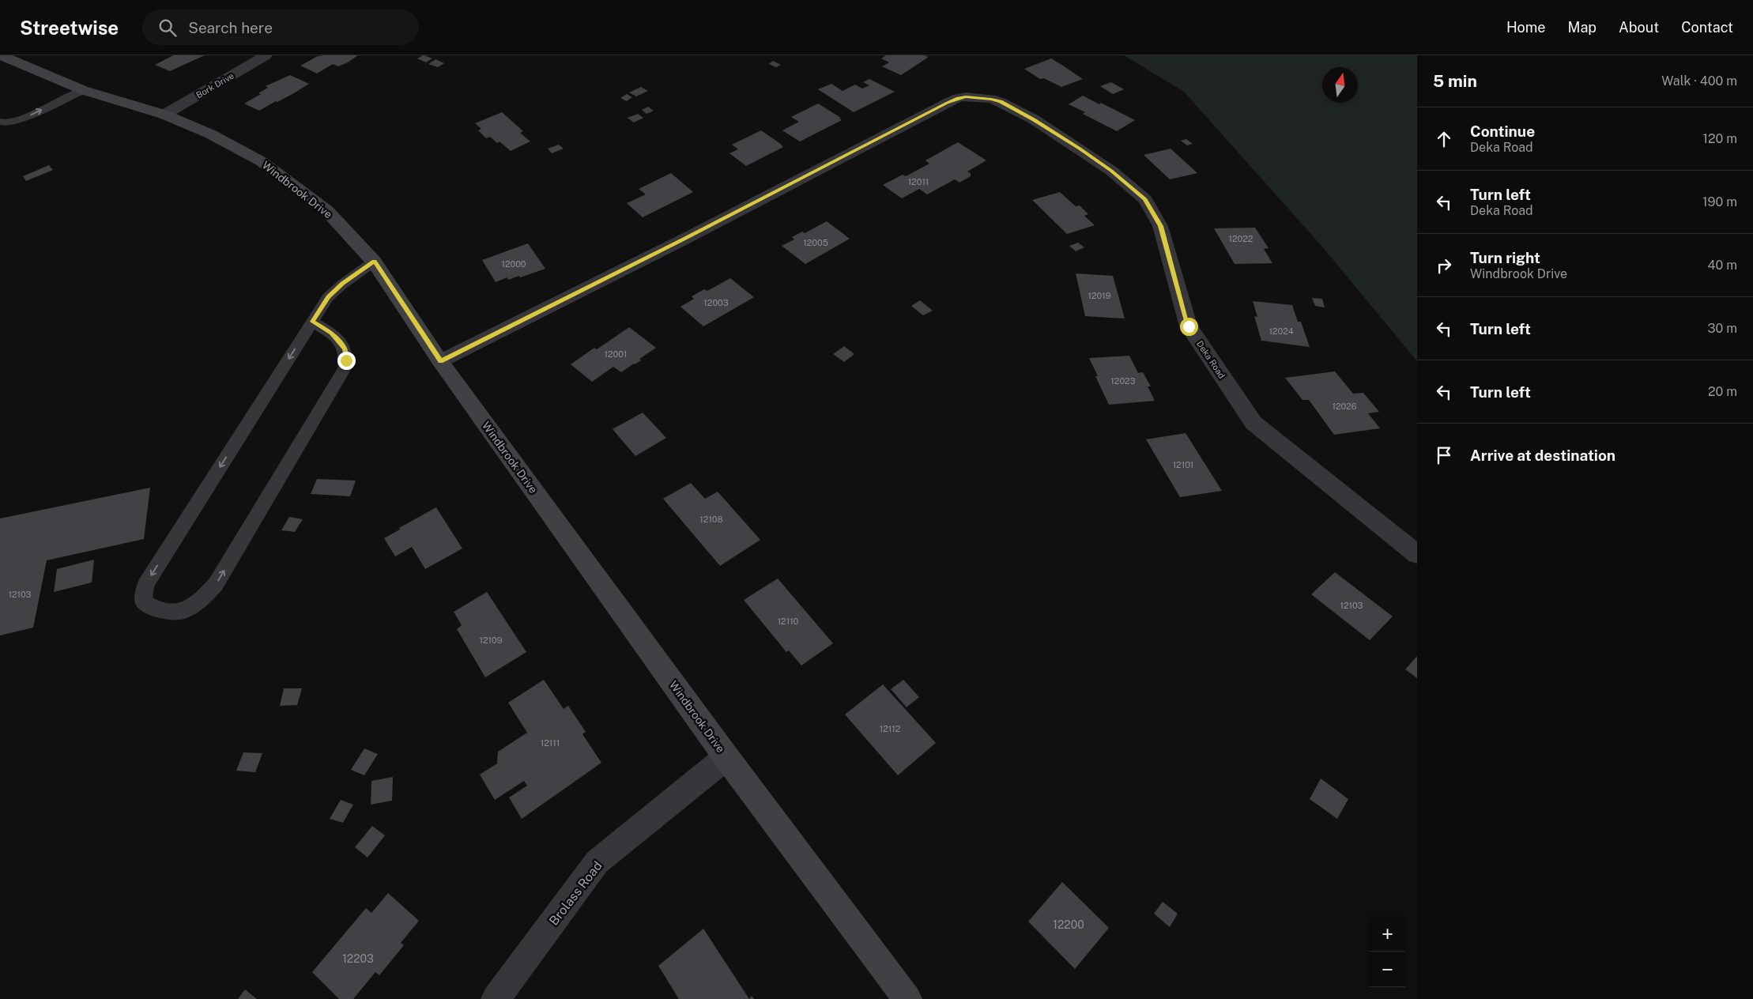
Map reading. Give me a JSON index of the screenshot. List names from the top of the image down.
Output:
{
  "streets": {
    "street": [
      "Bork Drive",
      "Windbrook Drive",
      "Deka Road",
      "Brolass Road"
    ]
  },
  "crossings": [
    ["Bork Drive", "Windbrook Drive"],
    ["Windbrook Drive", "Deka Road"],
    ["Windbrook Drive", "Brolass Road"]
  ],
  "house_numbers": [
    "12011",
    "12022",
    "12005",
    "12000",
    "12019",
    "12003",
    "12024",
    "12001",
    "12023",
    "12026",
    "12101",
    "12108",
    "12103",
    "12103",
    "12110",
    "12109",
    "12112",
    "12111",
    "12200",
    "12203"
  ],
  "north": "top",
  "page": {
    "header": "Streetwise",
    "search": "Search here",
    "nav": [
      "Home",
      "Map",
      "About",
      "Contact"
    ],
    "heading": ["5 min", "Walk · 400 m"],
    "list": [
      ["Continue", "Deka Road", "120 m"],
      ["Turn left", "Deka Road", "190 m"],
      ["Turn right", "Windbrook Drive", "40 m"],
      ["Turn left", "30 m"],
      ["Turn left", "20 m"],
      "Arrive at destination"
    ],
    "map_buttons": ["+", "−"]
  }
}
